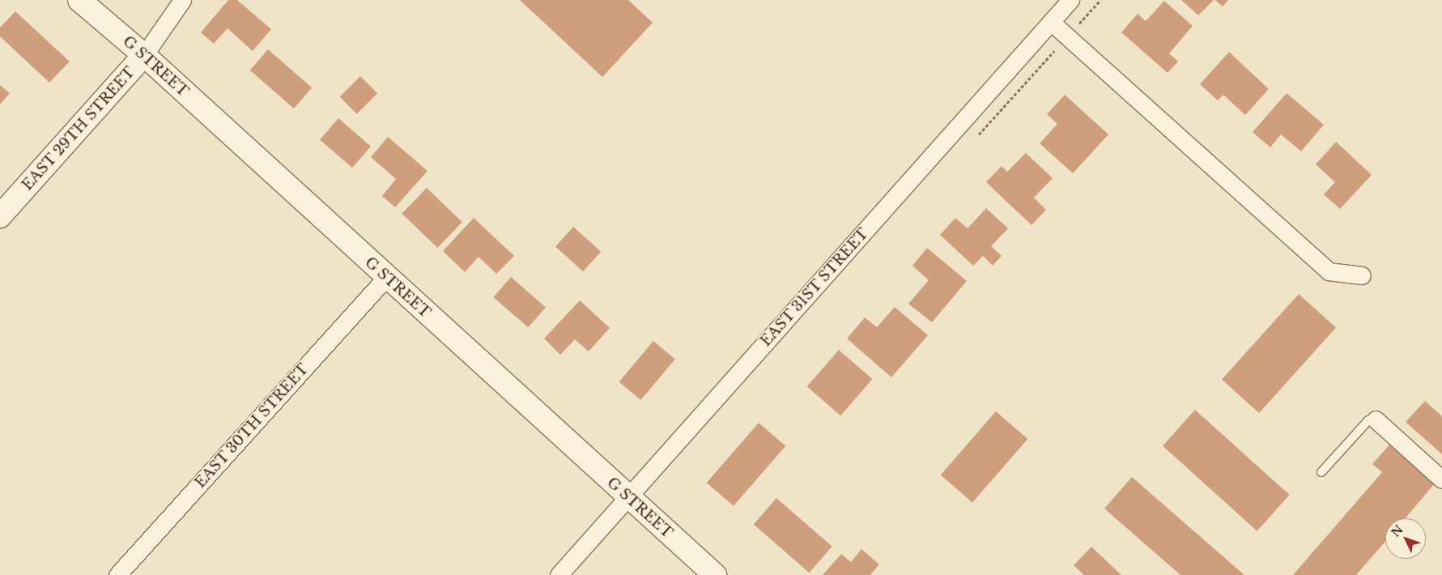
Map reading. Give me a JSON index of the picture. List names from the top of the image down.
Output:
{
  "streets": {
    "main road": ["G STREET", "EAST 29TH STREET"],
    "street": ["EAST 31ST STREET", "EAST 30TH STREET"]
  },
  "crossings": [
    ["G STREET", "EAST 29TH STREET"],
    ["G STREET", "EAST 31ST STREET"],
    ["G STREET", "EAST 30TH STREET"]
  ],
  "north": "top left"
}
